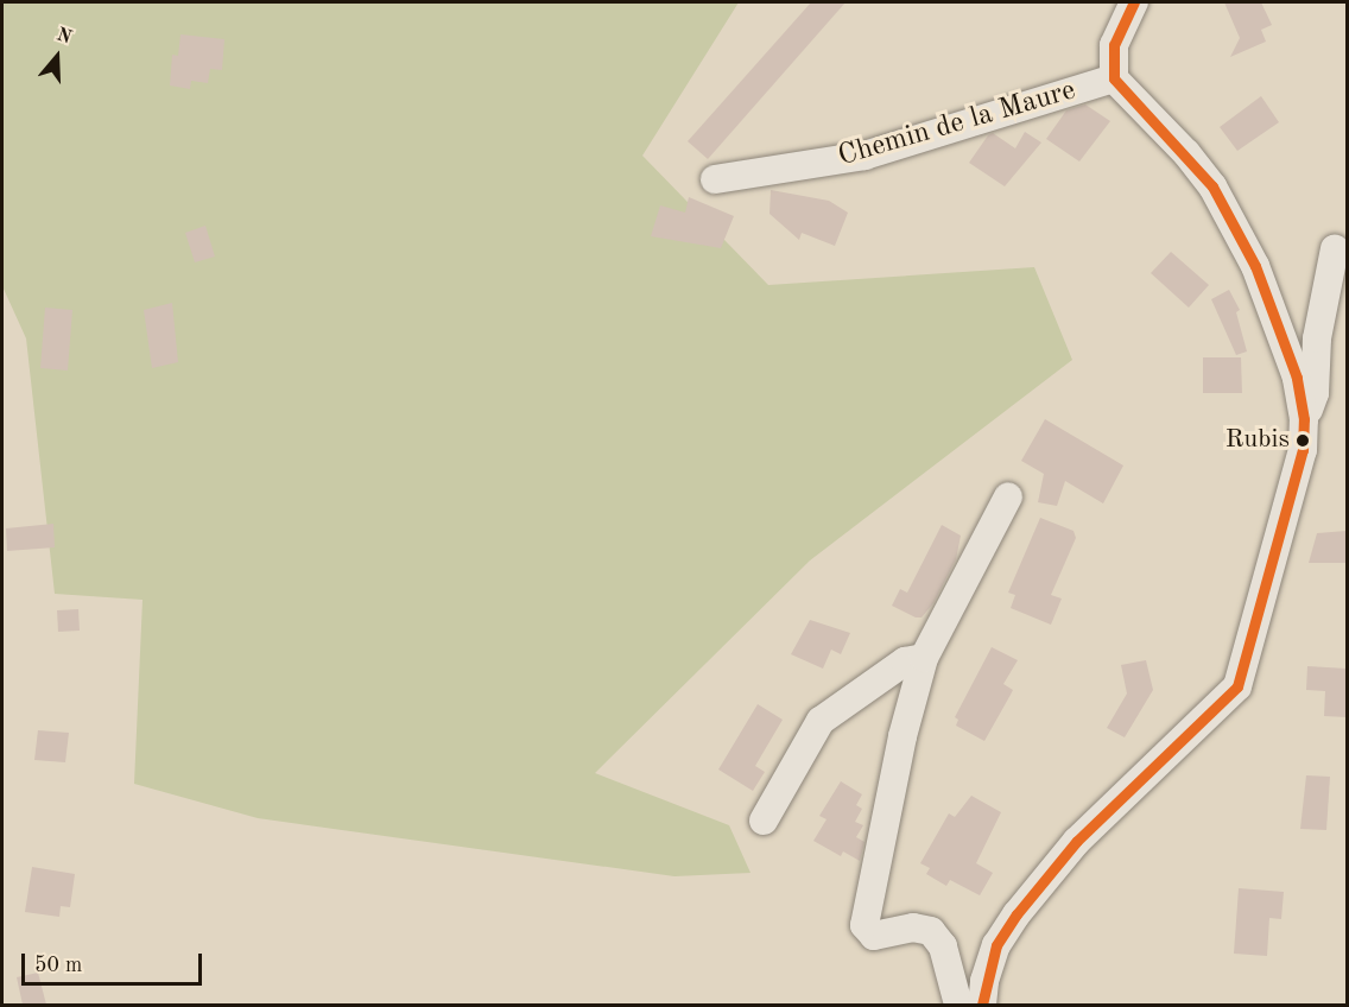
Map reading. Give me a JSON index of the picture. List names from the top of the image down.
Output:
{
  "streets": {
    "street": ["Chemin de la Maure"]
  },
  "places": ["Rubis"],
  "scale_bar": "50 m",
  "north": "top"
}
